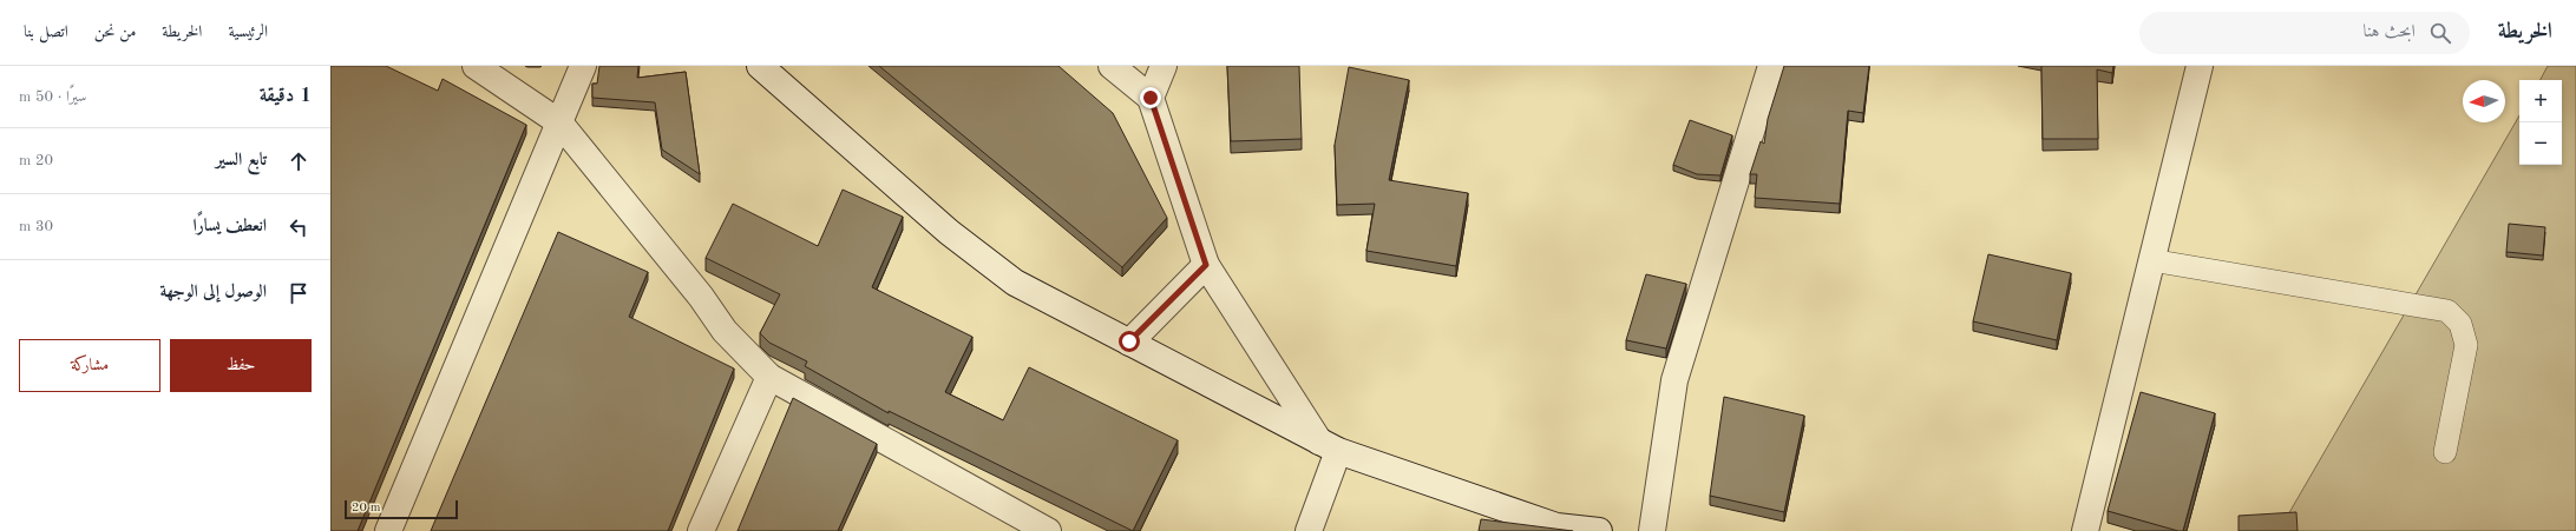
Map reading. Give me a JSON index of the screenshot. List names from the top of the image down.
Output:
{
  "scale_bar": "20 m",
  "north": "left",
  "page": {
    "header": "الخريطة",
    "search": "ابحث هنا",
    "nav": [
      "الرئيسية",
      "الخريطة",
      "من نحن",
      "اتصل بنا"
    ],
    "heading": ["1 دقيقة", "سيرًا · 50 m"],
    "map_buttons": ["+", "−"],
    "list": [
      ["تابع السير", "20 m"],
      ["انعطف يسارًا", "30 m"],
      "الوصول إلى الوجهة"
    ],
    "buttons": ["حفظ", "مشاركة"],
    "scale": "20 m"
  }
}
